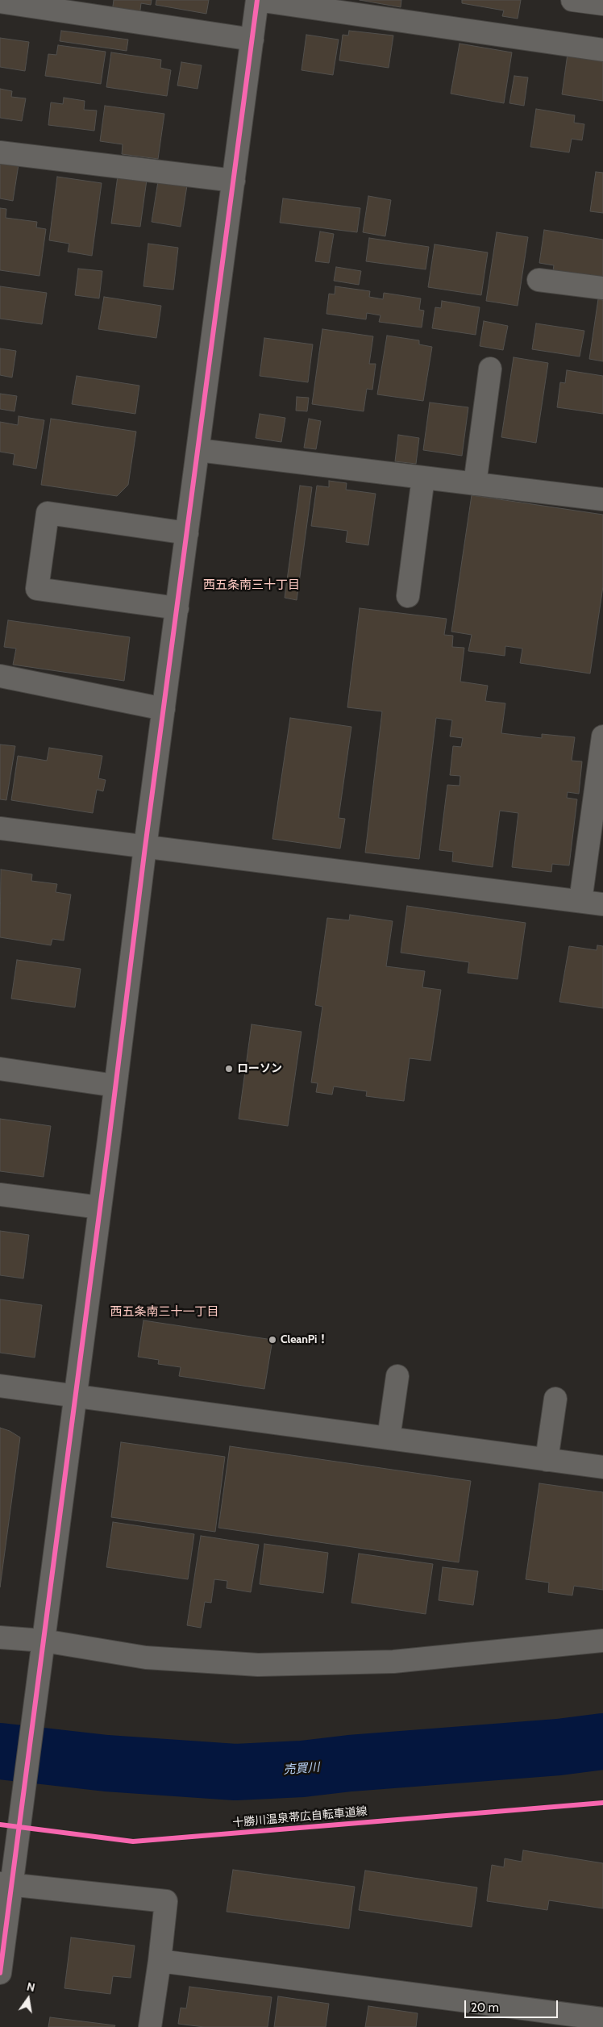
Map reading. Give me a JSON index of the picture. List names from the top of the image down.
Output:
{
  "streets": {
    "cycle path": ["十勝川温泉帯広自転車道線"]
  },
  "districts": ["西五条南三十丁目", "西五条南三十一丁目"],
  "water": ["売買川"],
  "places": ["ローソン", "CleanPi！"],
  "scale_bar": "20 m",
  "north": "top"
}
